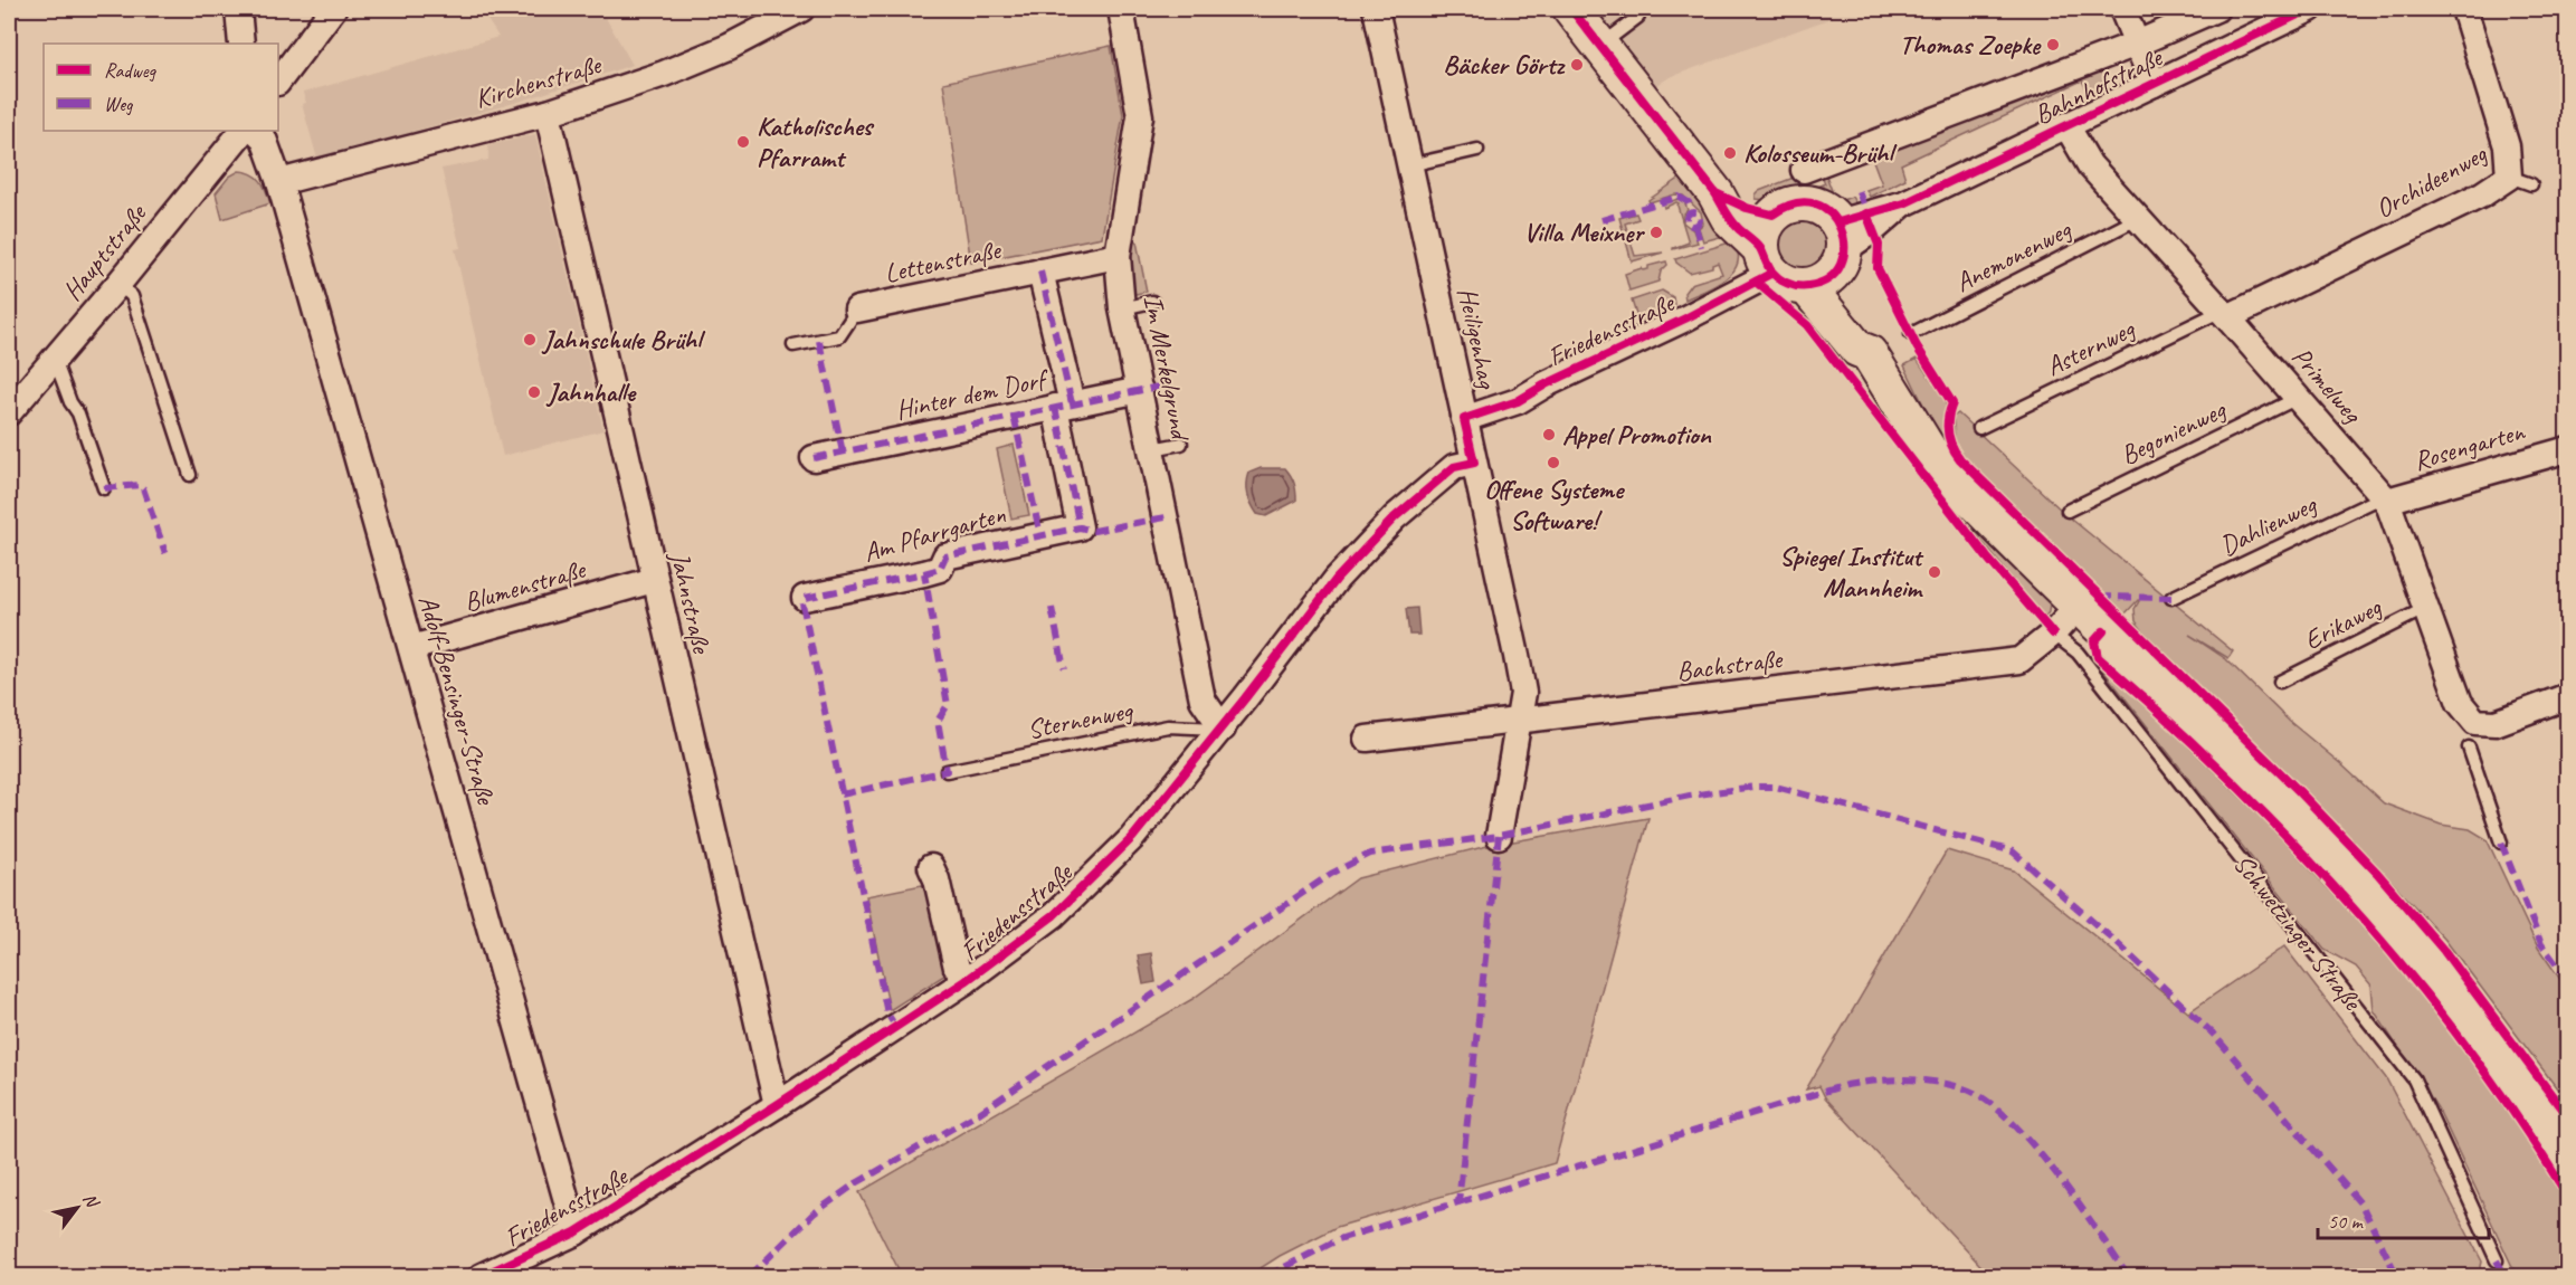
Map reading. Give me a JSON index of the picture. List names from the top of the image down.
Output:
{
  "streets": {
    "street": [
      "Kirchenstraße",
      "Bahnhofstraße",
      "Orchideenweg",
      "Hauptstraße",
      "Lettenstraße",
      "Friedensstraße",
      "Heiligenhag",
      "Im Merkelgrund",
      "Primelweg",
      "Hinter dem Dorf",
      "Rosengarten",
      "Am Pfarrgarten",
      "Blumenstraße",
      "Jahnstraße",
      "Bachstraße",
      "Adolf-Bensinger-Straße"
    ],
    "lane": [
      "Anemonenweg",
      "Asternweg",
      "Begonienweg",
      "Dahlienweg",
      "Erikaweg",
      "Sternenweg",
      "Schwetzinger Straße"
    ]
  },
  "crossings": [
    ["Kirchenstraße", "Jahnstraße"],
    ["Kirchenstraße", "Adolf-Bensinger-Straße"],
    ["Bahnhofstraße", "Friedensstraße"],
    ["Bahnhofstraße", "Primelweg"],
    ["Orchideenweg", "Asternweg"],
    ["Orchideenweg", "Primelweg"],
    ["Anemonenweg", "Primelweg"],
    ["Lettenstraße", "Im Merkelgrund"],
    ["Friedensstraße", "Heiligenhag"],
    ["Friedensstraße", "Im Merkelgrund"],
    ["Friedensstraße", "Jahnstraße"],
    ["Friedensstraße", "Adolf-Bensinger-Straße"],
    ["Friedensstraße", "Sternenweg"],
    ["Heiligenhag", "Bachstraße"],
    ["Asternweg", "Primelweg"],
    ["Im Merkelgrund", "Hinter dem Dorf"],
    ["Im Merkelgrund", "Sternenweg"],
    ["Primelweg", "Begonienweg"],
    ["Primelweg", "Rosengarten"],
    ["Primelweg", "Dahlienweg"],
    ["Primelweg", "Erikaweg"],
    ["Hinter dem Dorf", "Am Pfarrgarten"],
    ["Rosengarten", "Dahlienweg"],
    ["Blumenstraße", "Jahnstraße"],
    ["Blumenstraße", "Adolf-Bensinger-Straße"],
    ["Bachstraße", "Schwetzinger Straße"]
  ],
  "places": [
    "Thomas Zoepke",
    "Bäcker Görtz",
    "Katholisches Pfarramt",
    "Kolosseum-Brühl",
    "Villa Meixner",
    "Jahnschule Brühl",
    "Jahnhalle",
    "Appel Promotion",
    "Offene Systeme Software!",
    "Spiegel Institut Mannheim"
  ],
  "legend": ["Radweg", "Weg"],
  "scale_bar": "50 m",
  "north": "top right"
}
